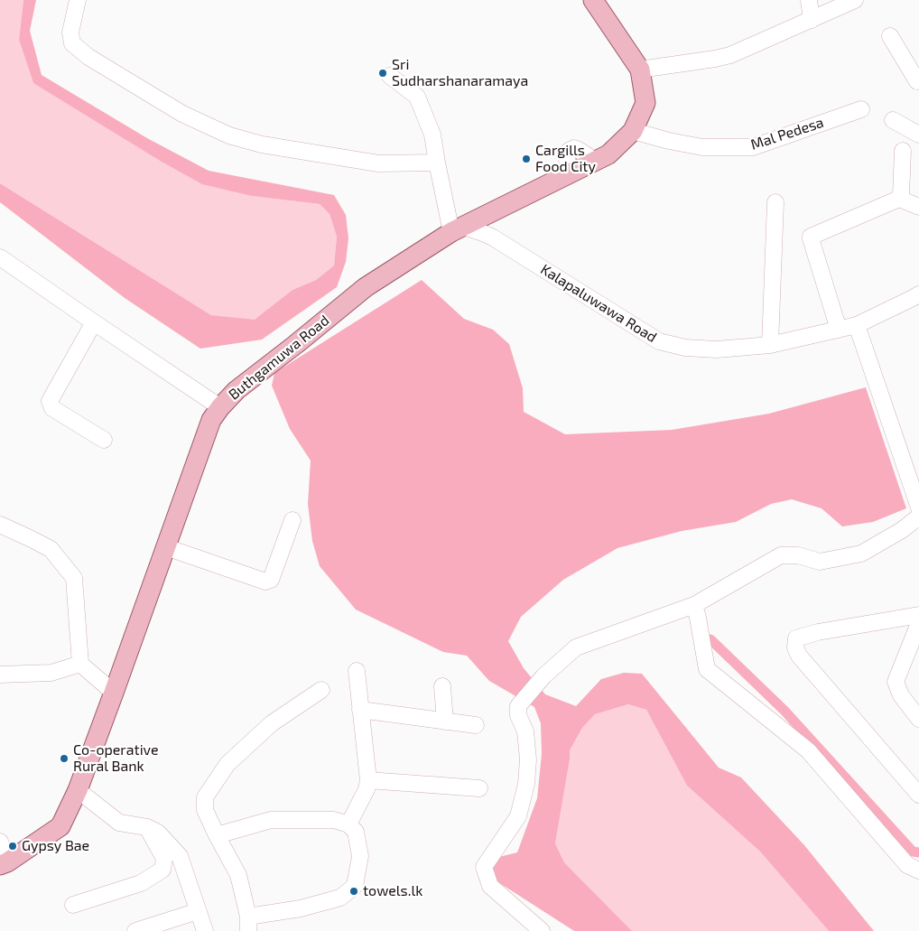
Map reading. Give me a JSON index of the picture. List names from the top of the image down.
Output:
{
  "streets": {
    "main road": ["Buthgamuwa Road"],
    "street": ["Mal Pedesa", "Kalapaluwawa Road"]
  },
  "crossings": [
    ["Mal Pedesa", "Buthgamuwa Road"],
    ["Kalapaluwawa Road", "Buthgamuwa Road"]
  ],
  "places": [
    "Sri Sudharshanaramaya",
    "Cargills Food City",
    "Co-operative Rural Bank",
    "Gypsy Bae",
    "towels.lk"
  ]
}
